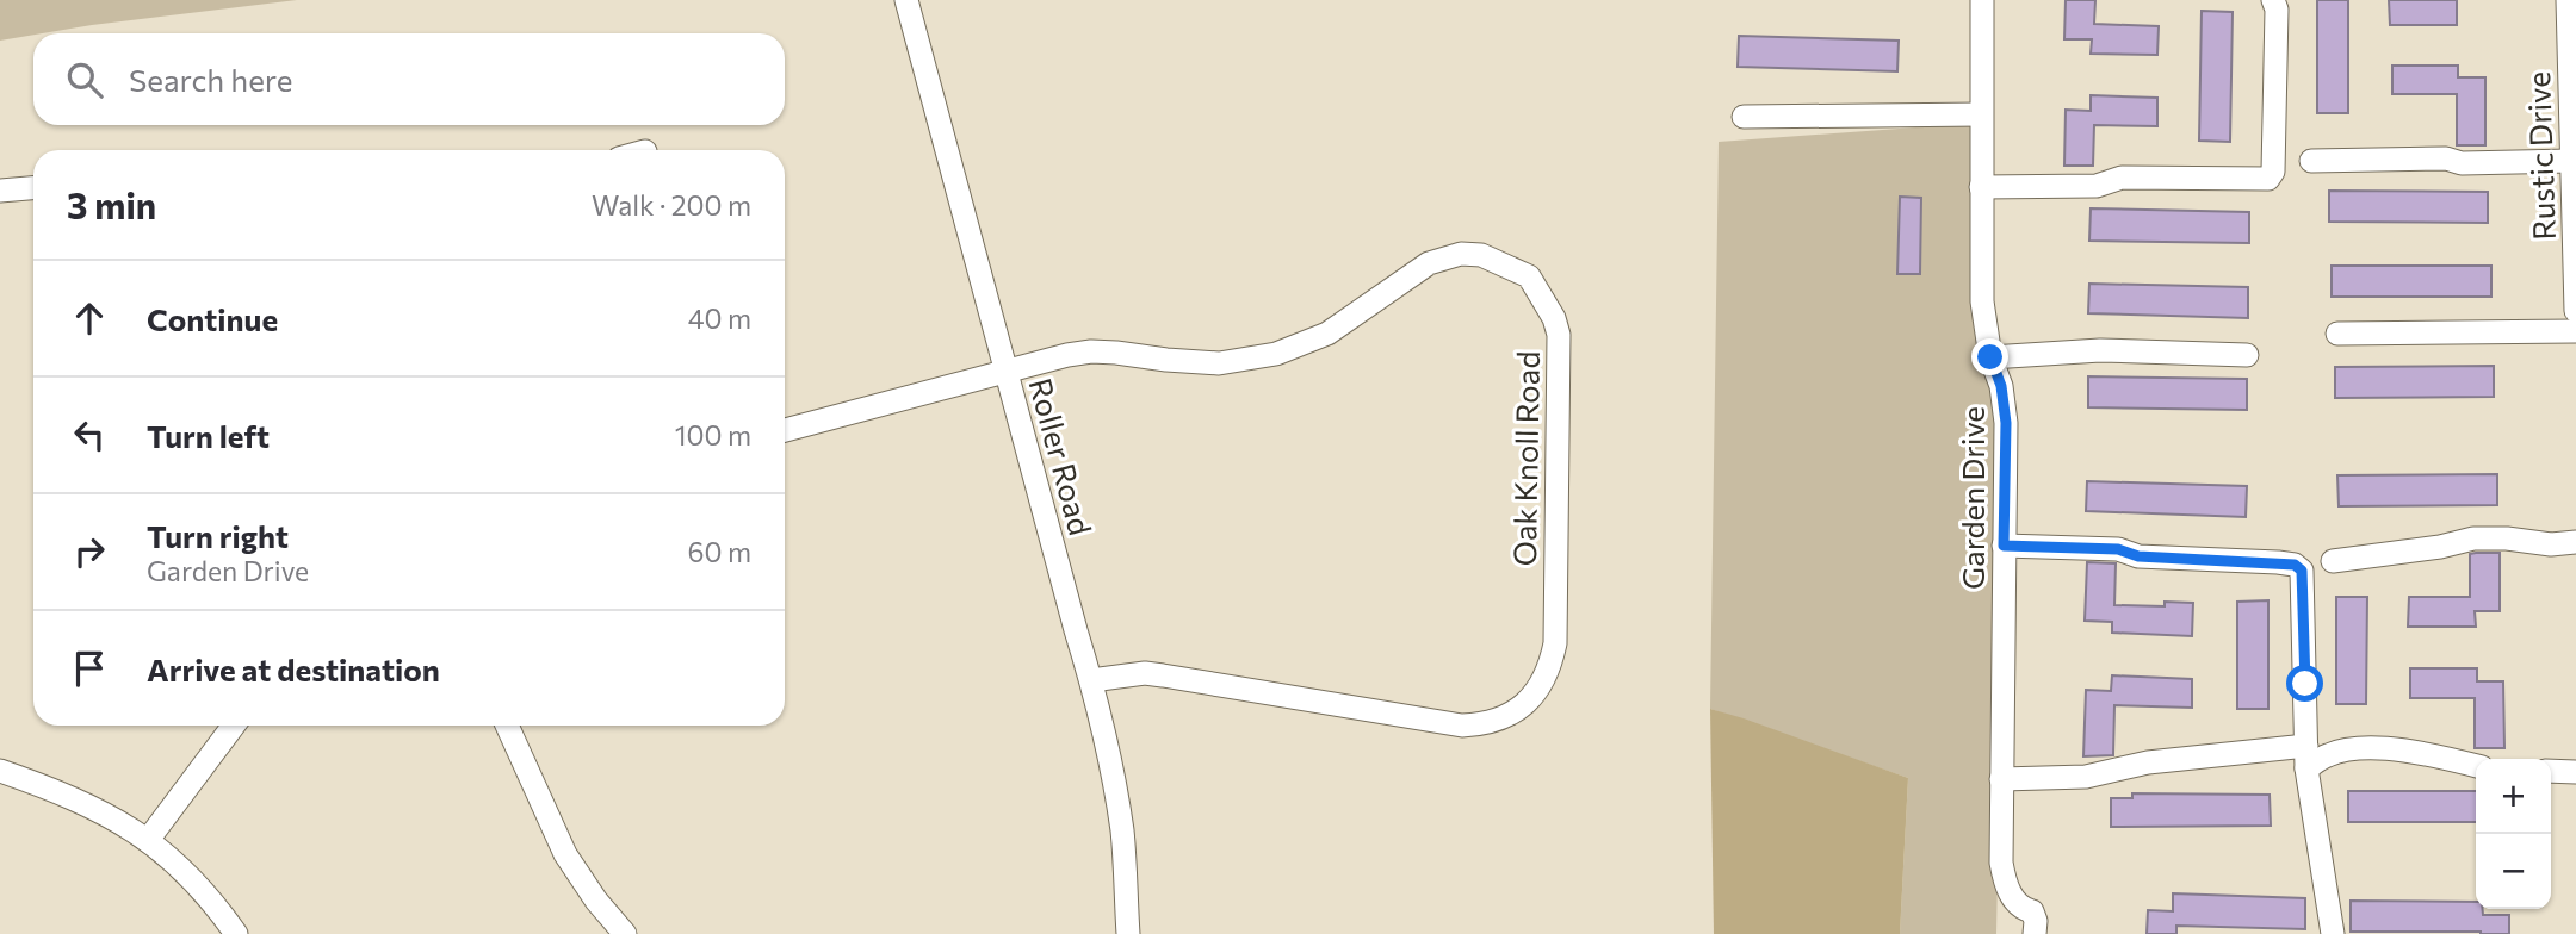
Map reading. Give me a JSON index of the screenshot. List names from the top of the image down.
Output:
{
  "streets": {
    "street": [
      "Rustic Drive",
      "Roller Road",
      "Oak Knoll Road",
      "Garden Drive"
    ]
  },
  "crossings": [
    ["Roller Road", "Oak Knoll Road"]
  ],
  "page": {
    "search": "Search here",
    "heading": ["3 min", "Walk · 200 m"],
    "list": [
      ["Continue", "40 m"],
      ["Turn left", "100 m"],
      ["Turn right", "Garden Drive", "60 m"],
      "Arrive at destination"
    ],
    "map_buttons": ["+", "−"]
  }
}
